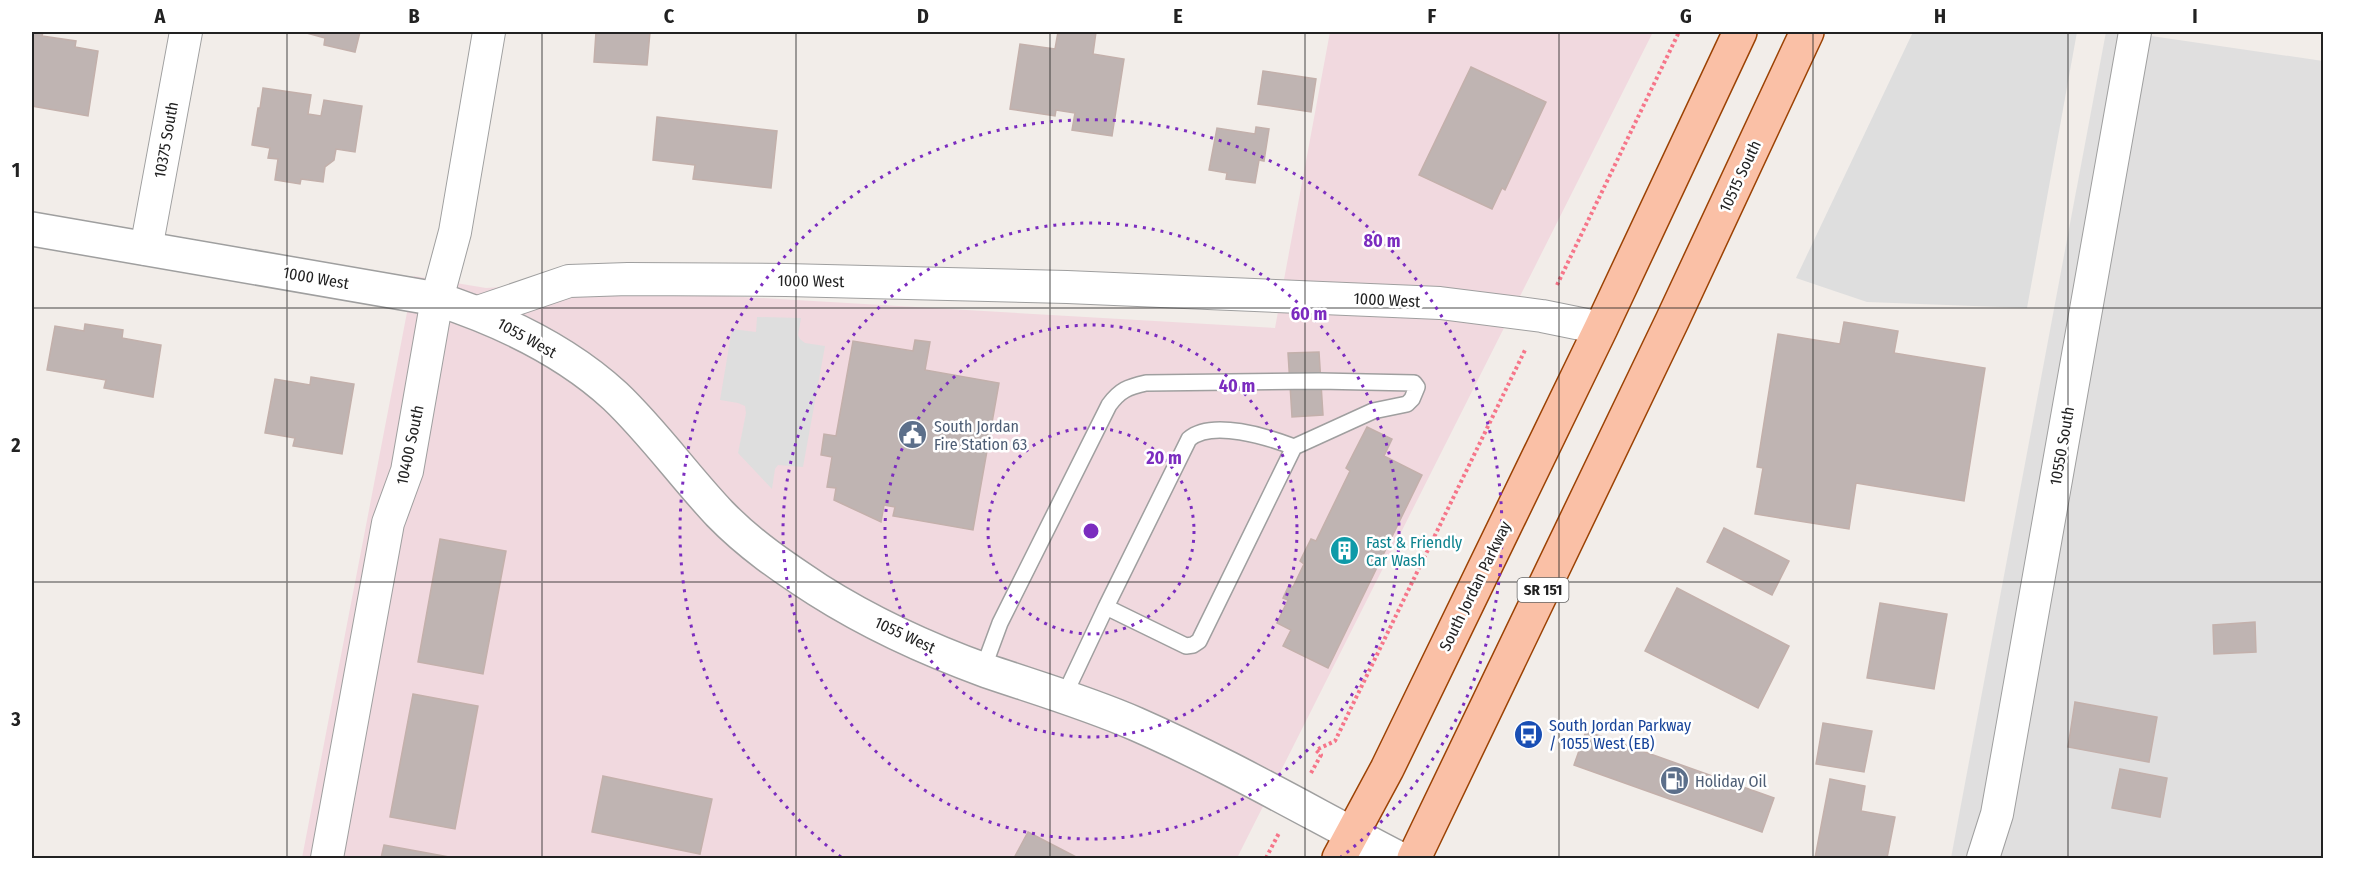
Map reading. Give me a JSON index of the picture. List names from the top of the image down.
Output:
{
  "streets": {
    "main road": ["10515 South", "South Jordan Parkway", "SR 151"],
    "street": [
      "10375 South",
      "1000 West",
      "1055 West",
      "10400 South",
      "10550 South"
    ]
  },
  "crossings": [
    ["10375 South", "1000 West"],
    ["1000 West", "1055 West"],
    ["1000 West", "10400 South"],
    ["1000 West", "South Jordan Parkway"],
    ["1055 West", "South Jordan Parkway"]
  ],
  "places": {
    "public building": ["South Jordan Fire Station 63"],
    "building": ["Fast & Friendly Car Wash"],
    "bus stop": ["South Jordan Parkway / 1055 West (EB)"],
    "fuel station": ["Holiday Oil"]
  },
  "grid": {
    "columns": [
      "A",
      "B",
      "C",
      "D",
      "E",
      "F",
      "G",
      "H",
      "I"
    ],
    "rows": ["1", "2", "3"]
  },
  "rings": [
    "80 m",
    "60 m",
    "40 m",
    "20 m"
  ]
}
